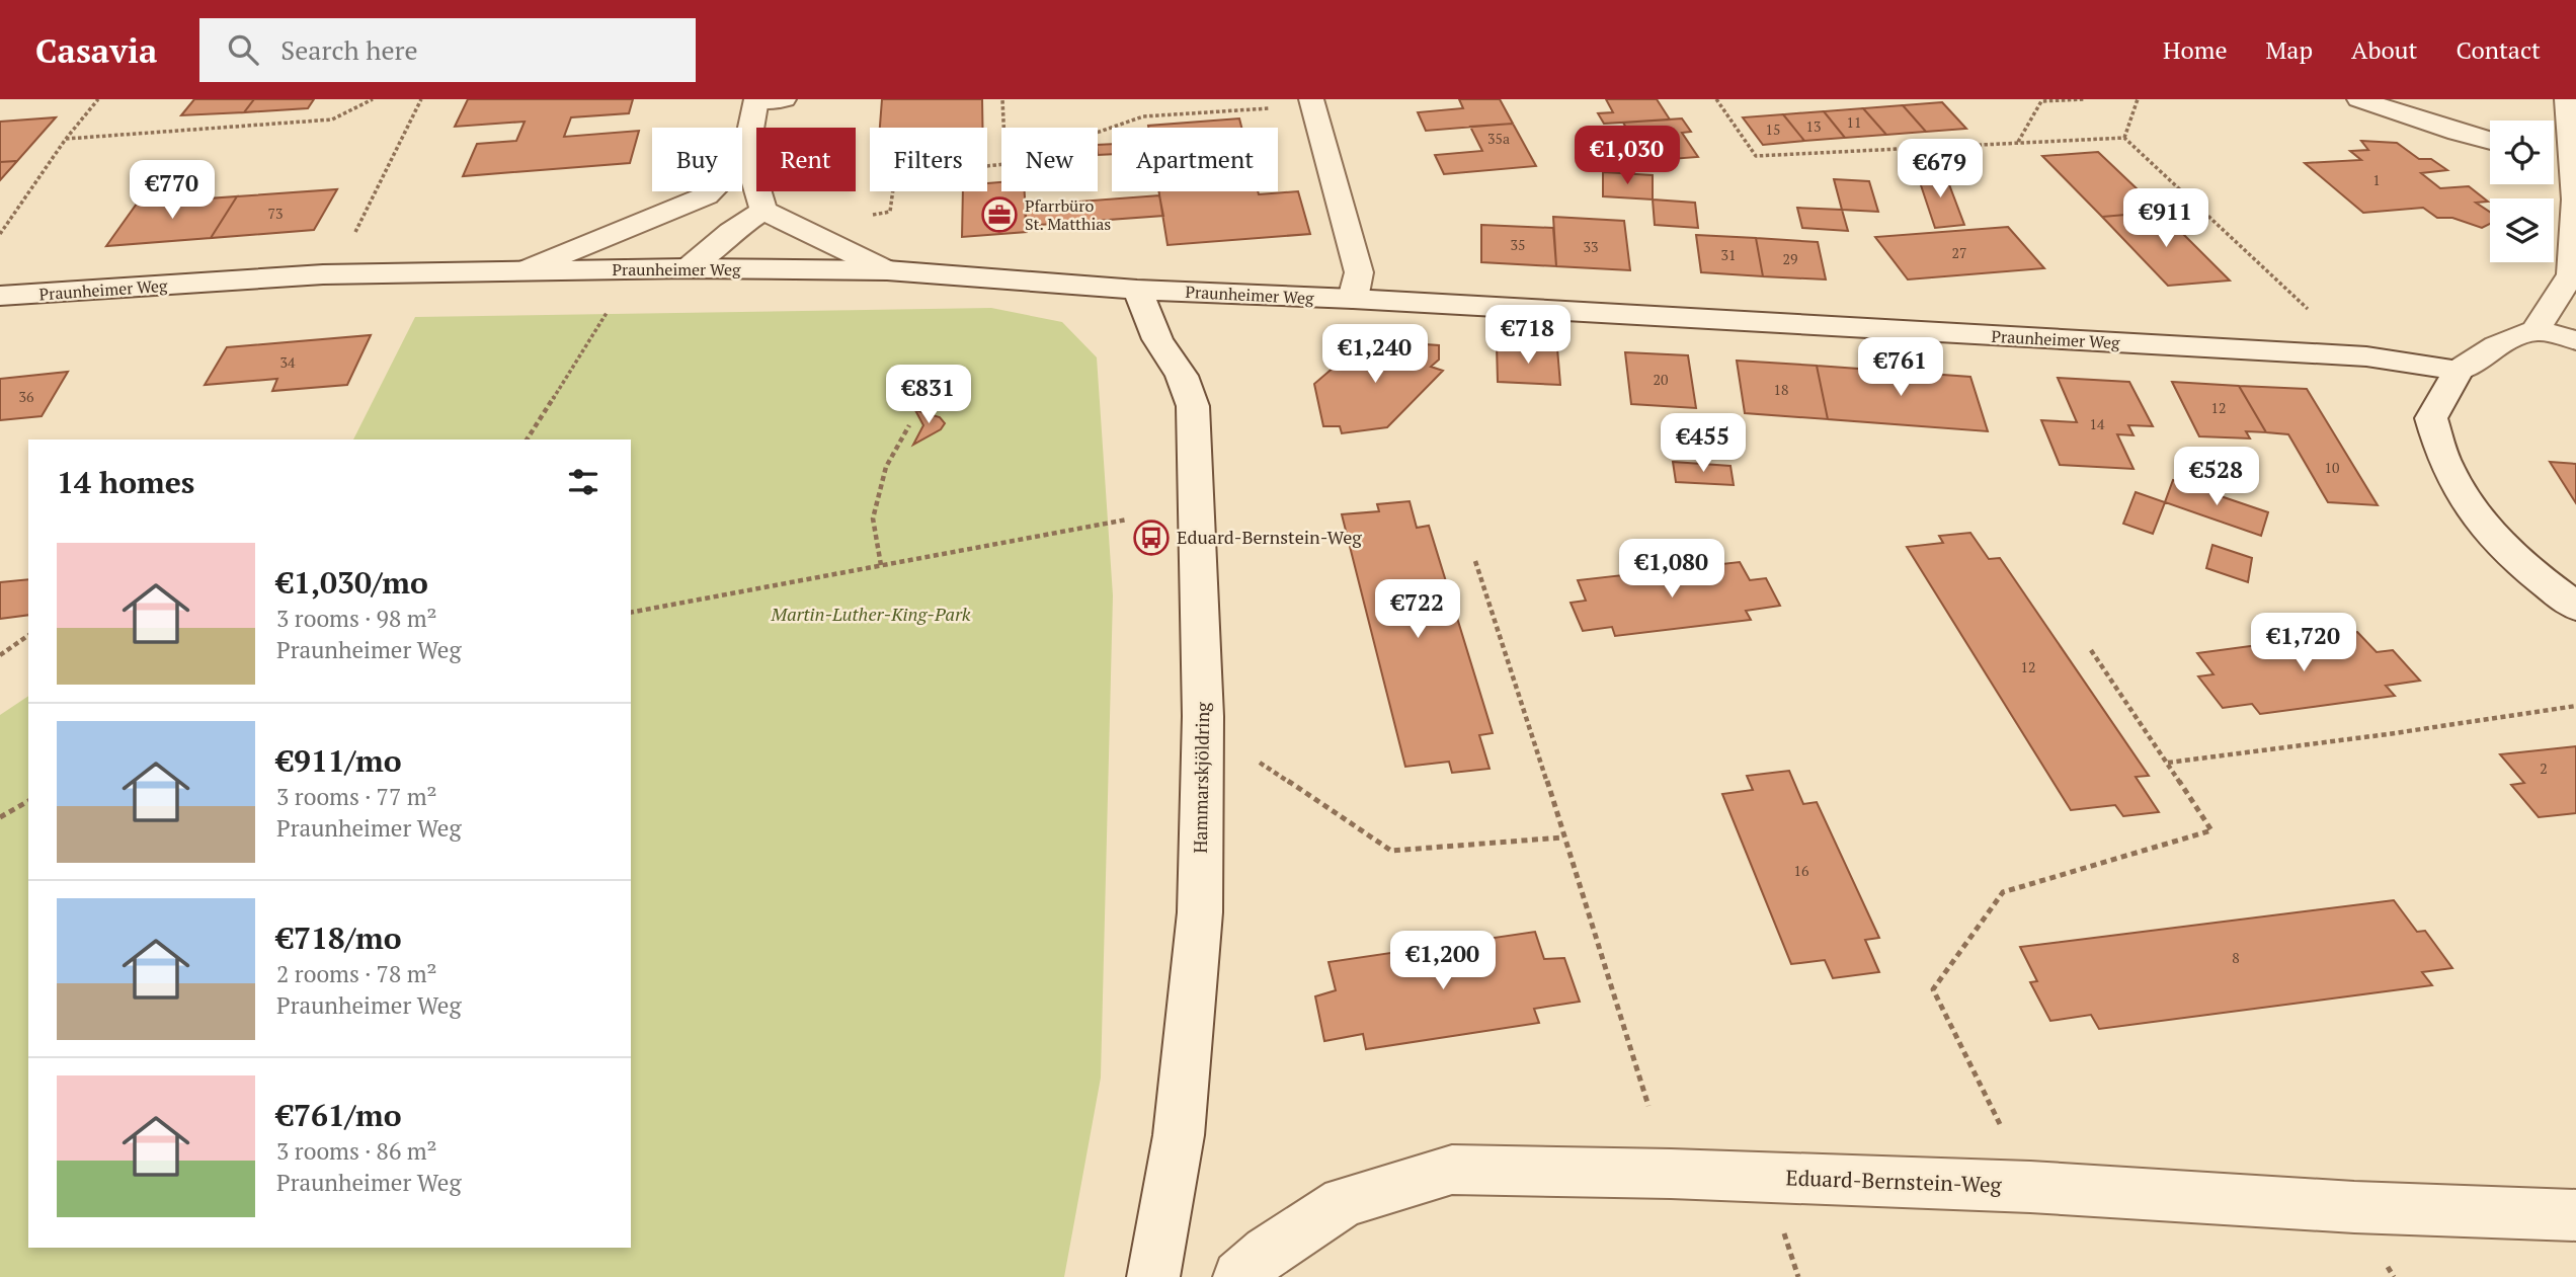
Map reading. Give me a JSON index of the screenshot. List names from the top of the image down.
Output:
{
  "streets": {
    "main road": ["Praunheimer Weg", "Hammarskjöldring", "Eduard-Bernstein-Weg"]
  },
  "crossings": [
    ["Praunheimer Weg", "Hammarskjöldring"]
  ],
  "parks": ["Martin-Luther-King-Park"],
  "places": {
    "office": ["Pfarrbüro St. Matthias"],
    "bus stop": ["Eduard-Bernstein-Weg"]
  },
  "house_numbers": [
    "11",
    "13",
    "15",
    "35a",
    "1",
    "73",
    "35",
    "33",
    "27",
    "31",
    "29",
    "34",
    "20",
    "18",
    "36",
    "12",
    "14",
    "10",
    "12",
    "2",
    "16",
    "8"
  ],
  "page": {
    "header": "Casavia",
    "search": "Search here",
    "nav": [
      "Home",
      "Map",
      "About",
      "Contact"
    ],
    "price": [
      "€1,030",
      "€679",
      "€770",
      "€911",
      "€718",
      "€1,240",
      "€761",
      "€831",
      "€455",
      "€528",
      "€1,080",
      "€722",
      "€1,720",
      "€1,200"
    ],
    "chip": [
      "Buy",
      "Rent",
      "Filters",
      "New",
      "Apartment"
    ],
    "heading": "14 homes",
    "list": [
      {
        "name": "€1,030/mo",
        "note": "3 rooms · 98 m² · Praunheimer Weg"
      },
      {
        "name": "€911/mo",
        "note": "3 rooms · 77 m² · Praunheimer Weg"
      },
      {
        "name": "€718/mo",
        "note": "2 rooms · 78 m² · Praunheimer Weg"
      },
      {
        "name": "€761/mo",
        "note": "3 rooms · 86 m² · Praunheimer Weg"
      }
    ]
  }
}
